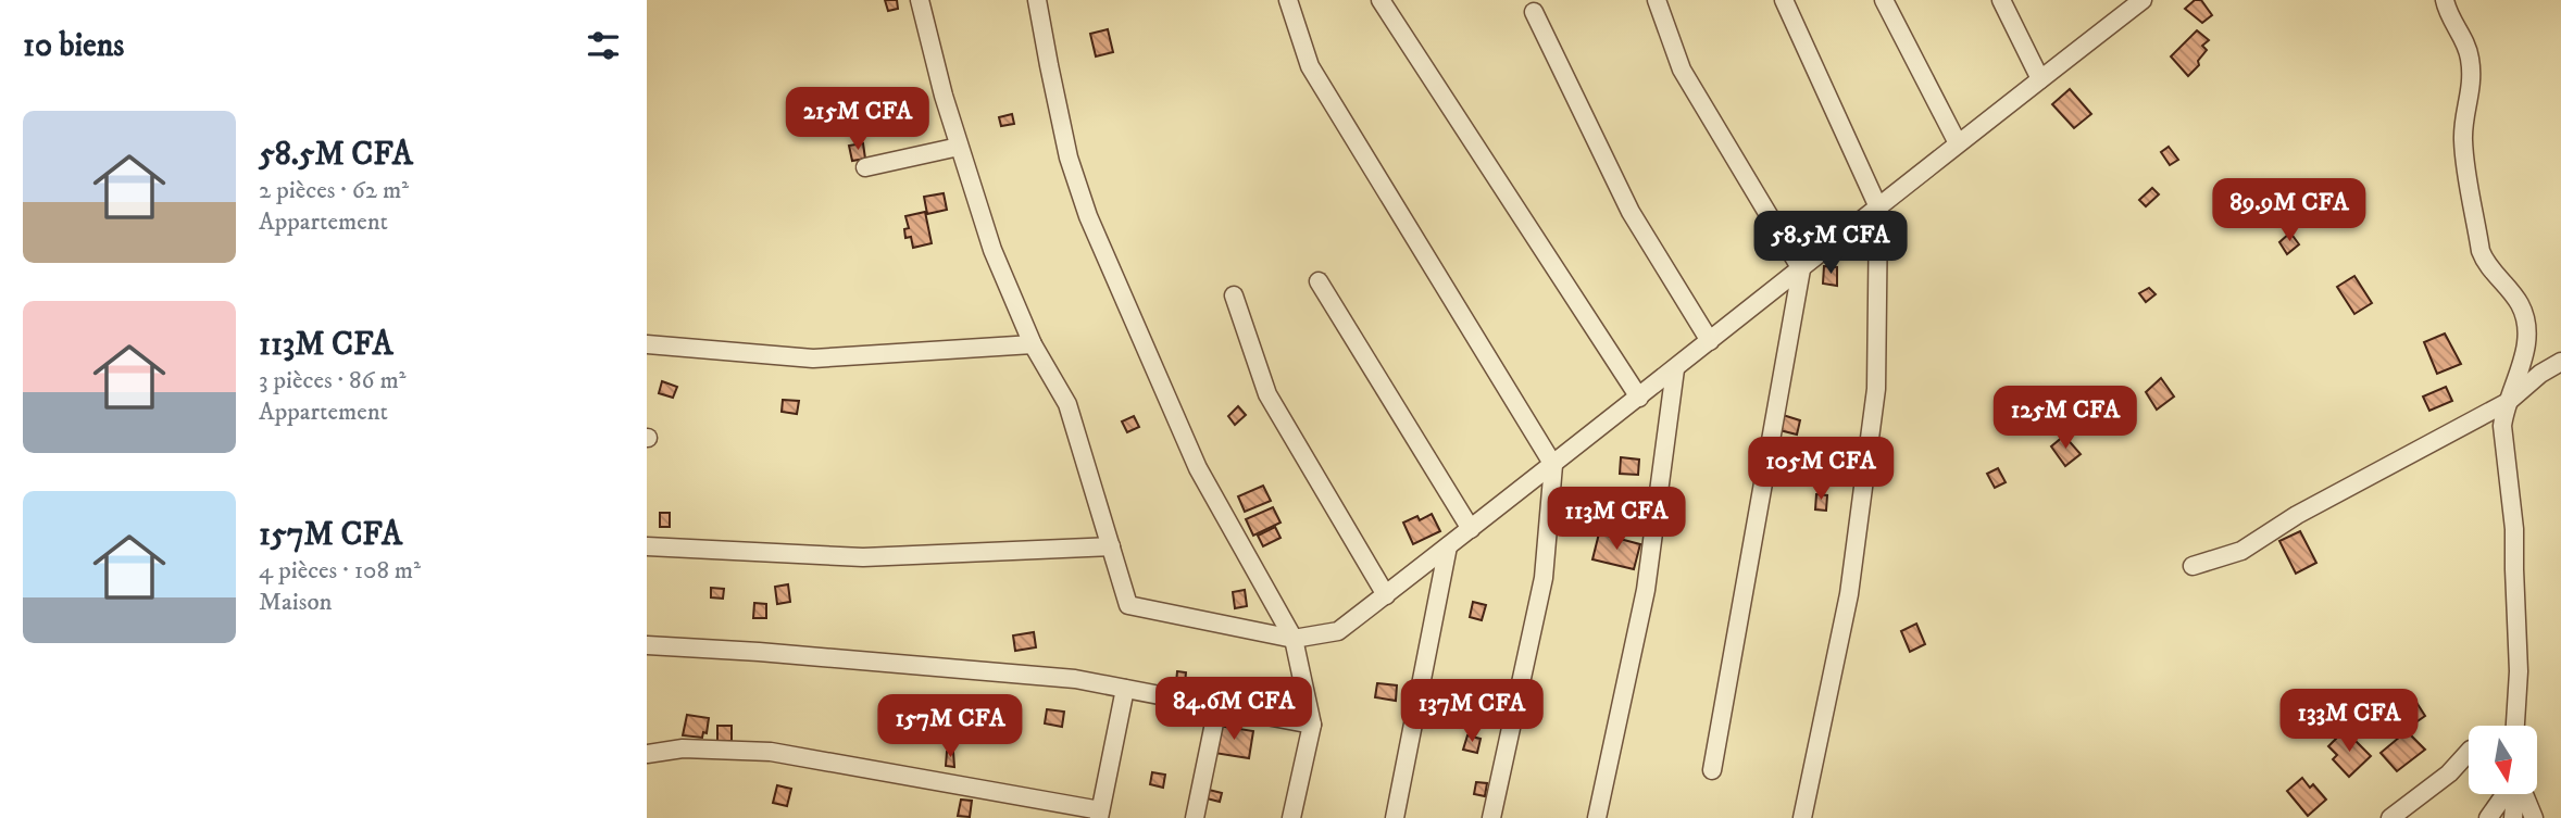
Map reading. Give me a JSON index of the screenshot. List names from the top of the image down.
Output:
{
  "north": "bottom",
  "page": {
    "heading": "10 biens",
    "price": [
      "215M CFA",
      "89.9M CFA",
      "58.5M CFA",
      "125M CFA",
      "105M CFA",
      "113M CFA",
      "84.6M CFA",
      "137M CFA",
      "133M CFA",
      "157M CFA"
    ],
    "list": [
      {
        "name": "58.5M CFA",
        "note": "2 pièces · 62 m² · Appartement"
      },
      {
        "name": "113M CFA",
        "note": "3 pièces · 86 m² · Appartement"
      },
      {
        "name": "157M CFA",
        "note": "4 pièces · 108 m² · Maison"
      }
    ]
  }
}
